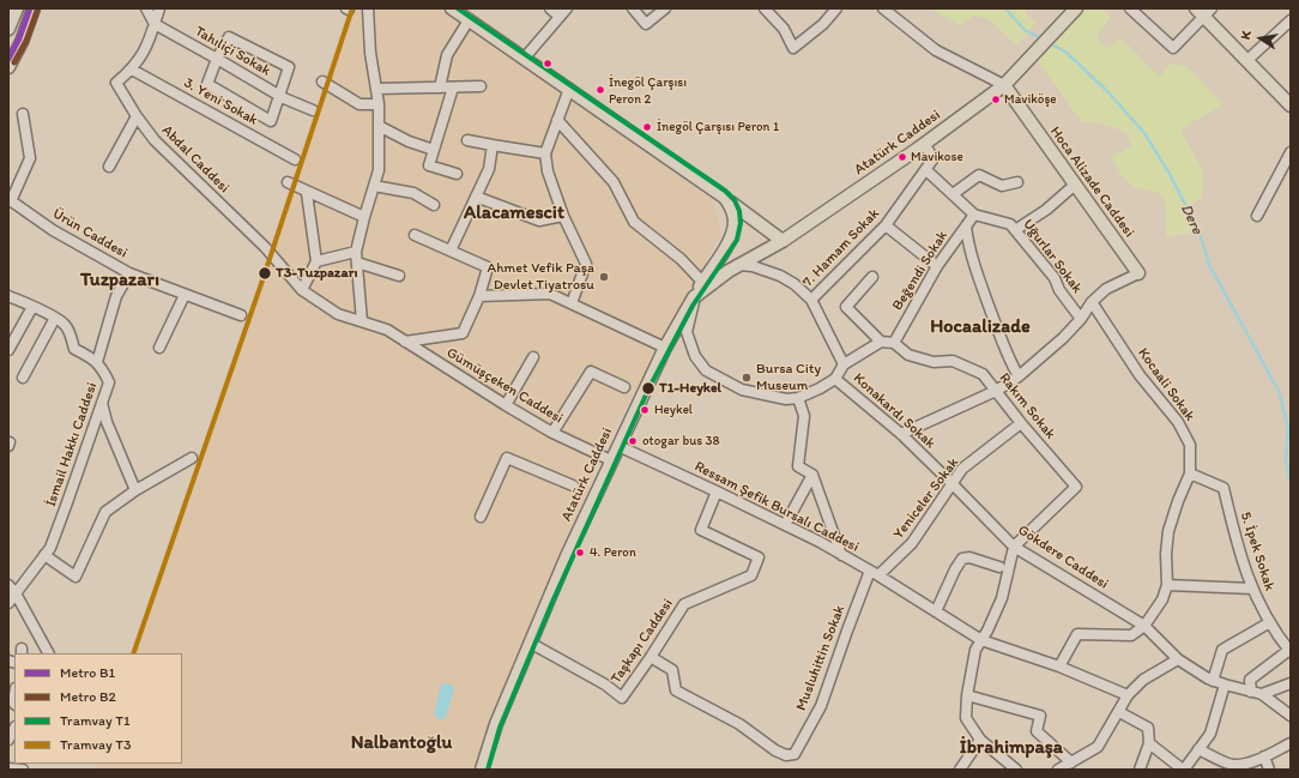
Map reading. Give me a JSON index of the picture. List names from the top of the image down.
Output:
{
  "streets": {
    "main road": ["Atatürk Caddesi", "Hoca Alizade Caddesi"],
    "street": [
      "Tahıliçi Sokak",
      "3. Yeni Sokak",
      "Abdal Caddesi",
      "Ürün Caddesi",
      "7. Hamam Sokak",
      "Uğurlar Sokak",
      "Beğendi Sokak",
      "Kocaali Sokak",
      "Gümüşçeken Caddesi",
      "Rakım Sokak",
      "Konakardı Sokak",
      "İsmail Hakkı Caddesi",
      "Yeniceler Sokak",
      "Ressam Şefik Bursalı Caddesi",
      "5. İpek Sokak",
      "Gökdere Caddesi",
      "Taşkapı Caddesi",
      "Musluhittin Sokak"
    ]
  },
  "crossings": [
    ["3. Yeni Sokak", "Abdal Caddesi"],
    ["Atatürk Caddesi", "Hoca Alizade Caddesi"],
    ["Atatürk Caddesi", "7. Hamam Sokak"],
    ["Atatürk Caddesi", "Gümüşçeken Caddesi"],
    ["Atatürk Caddesi", "Konakardı Sokak"],
    ["Atatürk Caddesi", "Ressam Şefik Bursalı Caddesi"],
    ["Atatürk Caddesi", "Taşkapı Caddesi"],
    ["Abdal Caddesi", "Gümüşçeken Caddesi"],
    ["Ürün Caddesi", "İsmail Hakkı Caddesi"],
    ["7. Hamam Sokak", "Konakardı Sokak"],
    ["Uğurlar Sokak", "Beğendi Sokak"],
    ["Beğendi Sokak", "Rakım Sokak"],
    ["Kocaali Sokak", "5. İpek Sokak"],
    ["Kocaali Sokak", "Gökdere Caddesi"],
    ["Rakım Sokak", "Yeniceler Sokak"],
    ["Rakım Sokak", "Gökdere Caddesi"],
    ["Konakardı Sokak", "Yeniceler Sokak"],
    ["Konakardı Sokak", "Gökdere Caddesi"],
    ["Yeniceler Sokak", "Ressam Şefik Bursalı Caddesi"],
    ["Yeniceler Sokak", "Gökdere Caddesi"],
    ["Yeniceler Sokak", "Musluhittin Sokak"],
    ["Ressam Şefik Bursalı Caddesi", "Taşkapı Caddesi"],
    ["Ressam Şefik Bursalı Caddesi", "Musluhittin Sokak"],
    ["5. İpek Sokak", "Gökdere Caddesi"],
    ["Taşkapı Caddesi", "Musluhittin Sokak"]
  ],
  "districts": [
    "Alacamescit",
    "Tuzpazarı",
    "Hocaalizade",
    "Nalbantoğlu",
    "İbrahimpaşa"
  ],
  "water": ["Dere"],
  "places": [
    "İnegöl Çarşısı Peron 2",
    "Maviköşe",
    "İnegöl Çarşısı Peron 1",
    "Mavikose",
    "T3-Tuzpazarı",
    "Ahmet Vefik Paşa Devlet Tiyatrosu",
    "Bursa City Museum",
    "T1-Heykel",
    "Heykel",
    "otogar bus 38",
    "4. Peron"
  ],
  "lines": [
    "metro line B1",
    "tram line T1",
    "tram line T3",
    "metro line B2"
  ],
  "legend": [
    "Metro B1",
    "Metro B2",
    "Tramvay T1",
    "Tramvay T3"
  ],
  "north": "left"
}
